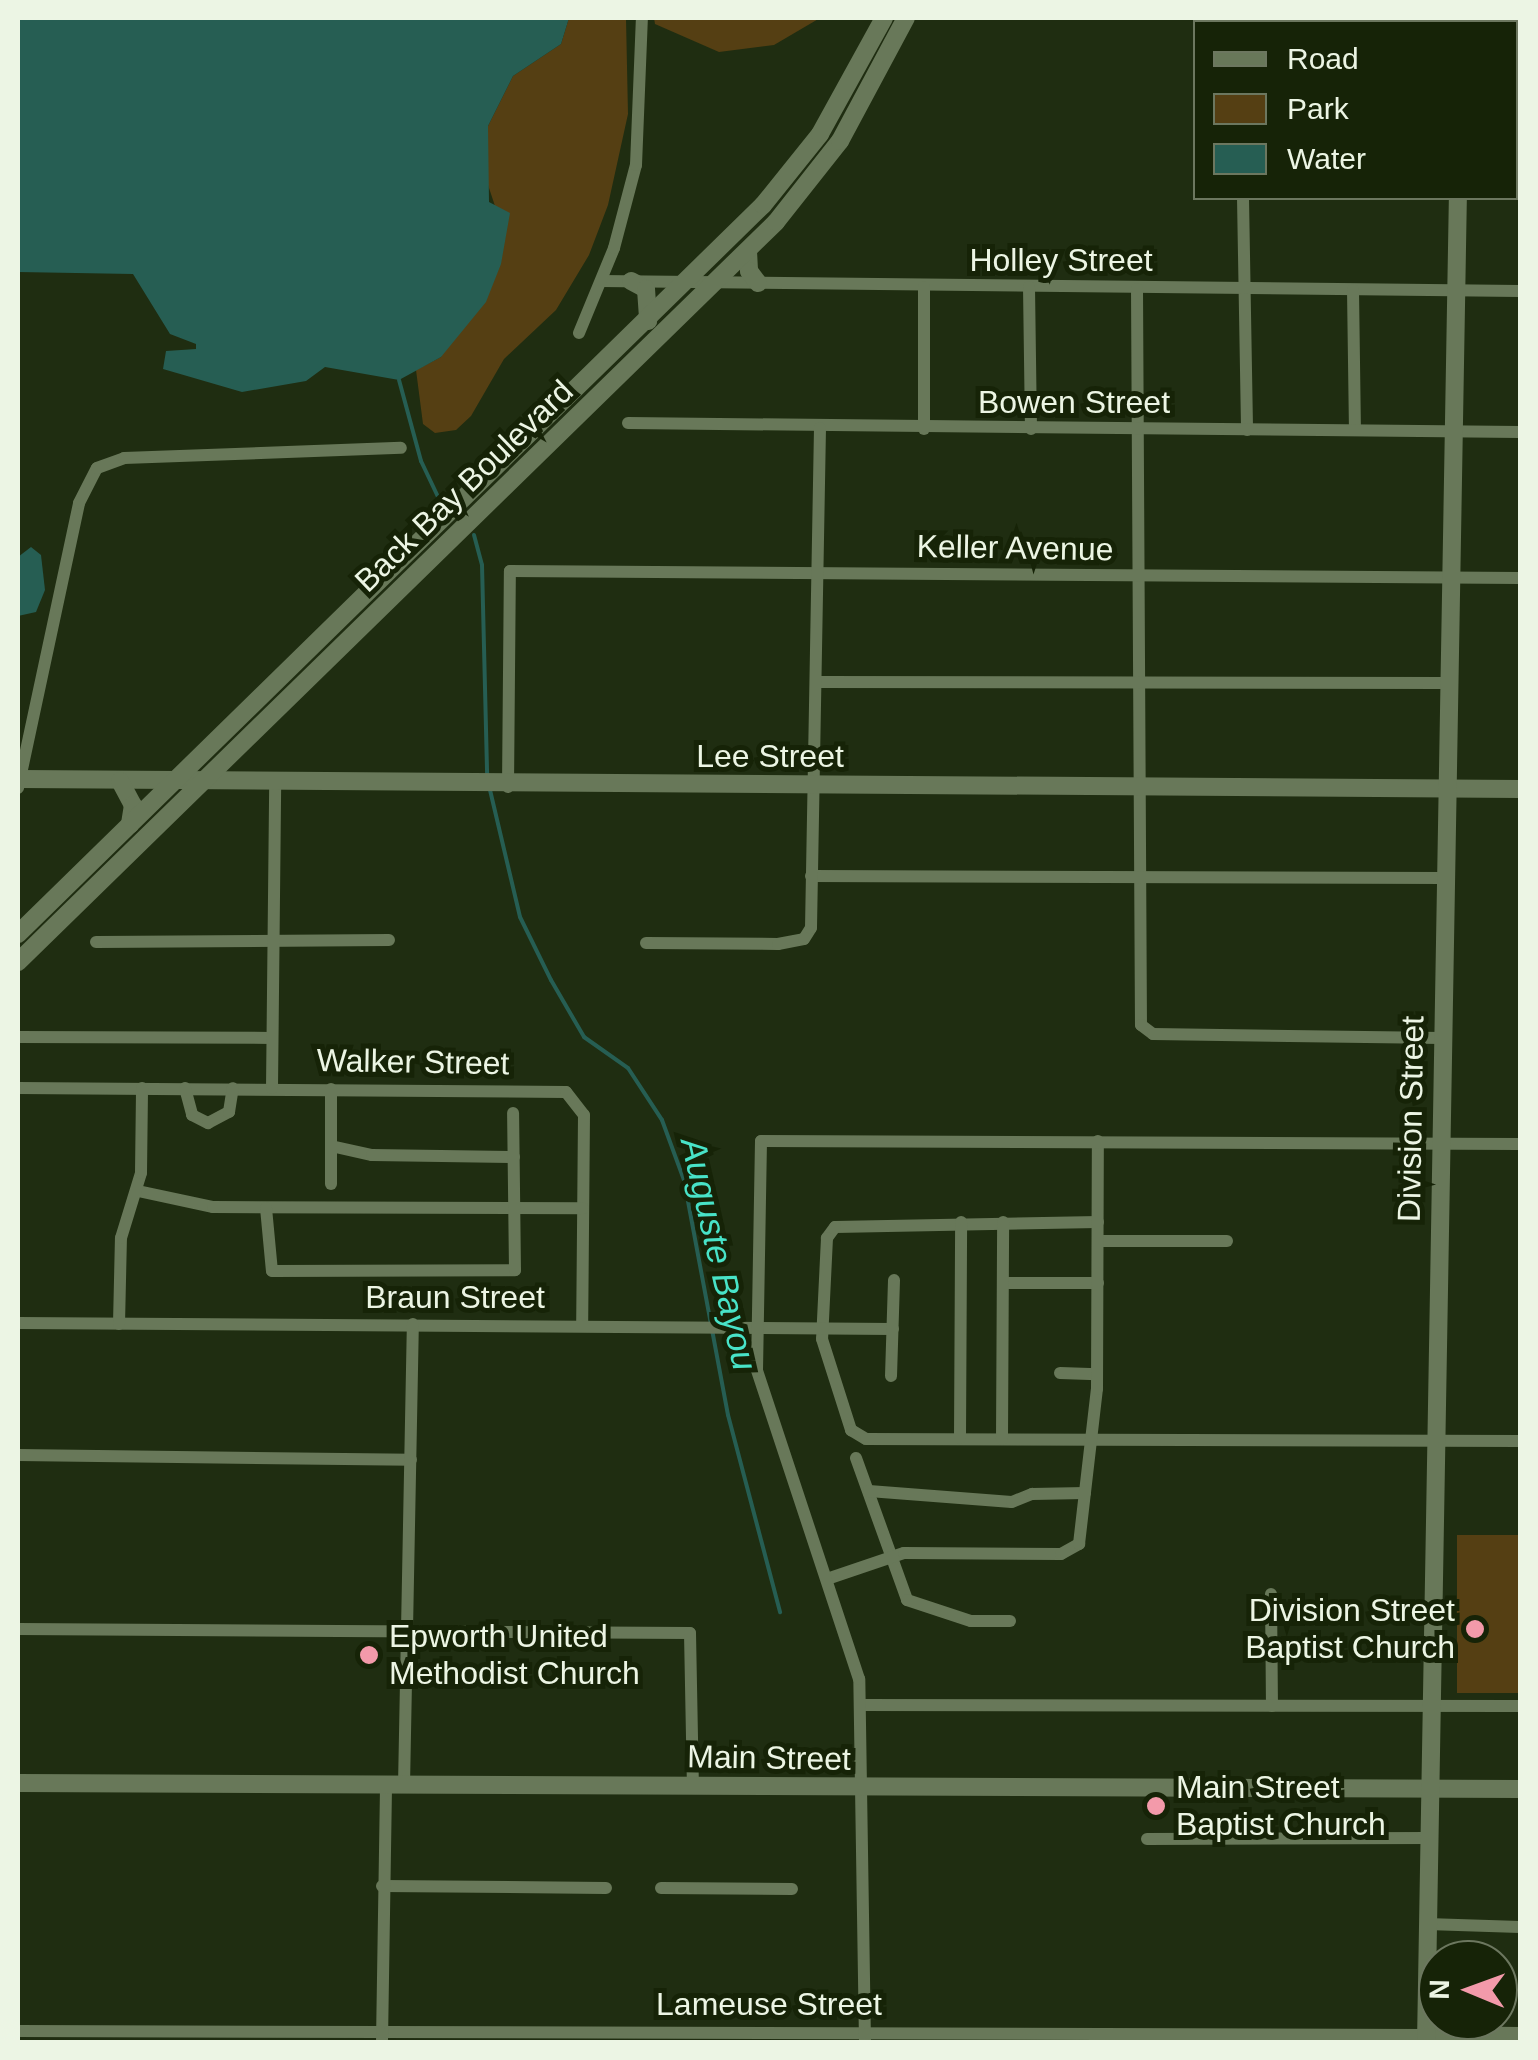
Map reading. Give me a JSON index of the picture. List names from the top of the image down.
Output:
{
  "streets": {
    "main road": [
      "Back Bay Boulevard",
      "Lee Street",
      "Division Street",
      "Main Street"
    ],
    "street": [
      "Holley Street",
      "Bowen Street",
      "Keller Avenue",
      "Walker Street",
      "Braun Street",
      "Lameuse Street"
    ]
  },
  "crossings": [
    ["Holley Street", "Back Bay Boulevard"],
    ["Holley Street", "Division Street"],
    ["Bowen Street", "Division Street"],
    ["Back Bay Boulevard", "Lee Street"],
    ["Keller Avenue", "Lee Street"],
    ["Keller Avenue", "Division Street"],
    ["Lee Street", "Division Street"],
    ["Walker Street", "Braun Street"],
    ["Division Street", "Main Street"]
  ],
  "water": ["Auguste Bayou"],
  "places": ["Division Street Baptist Church", "Epworth United Methodist Church", "Main Street Baptist Church"],
  "legend": ["Road", "Park", "Water"],
  "north": "left"
}
